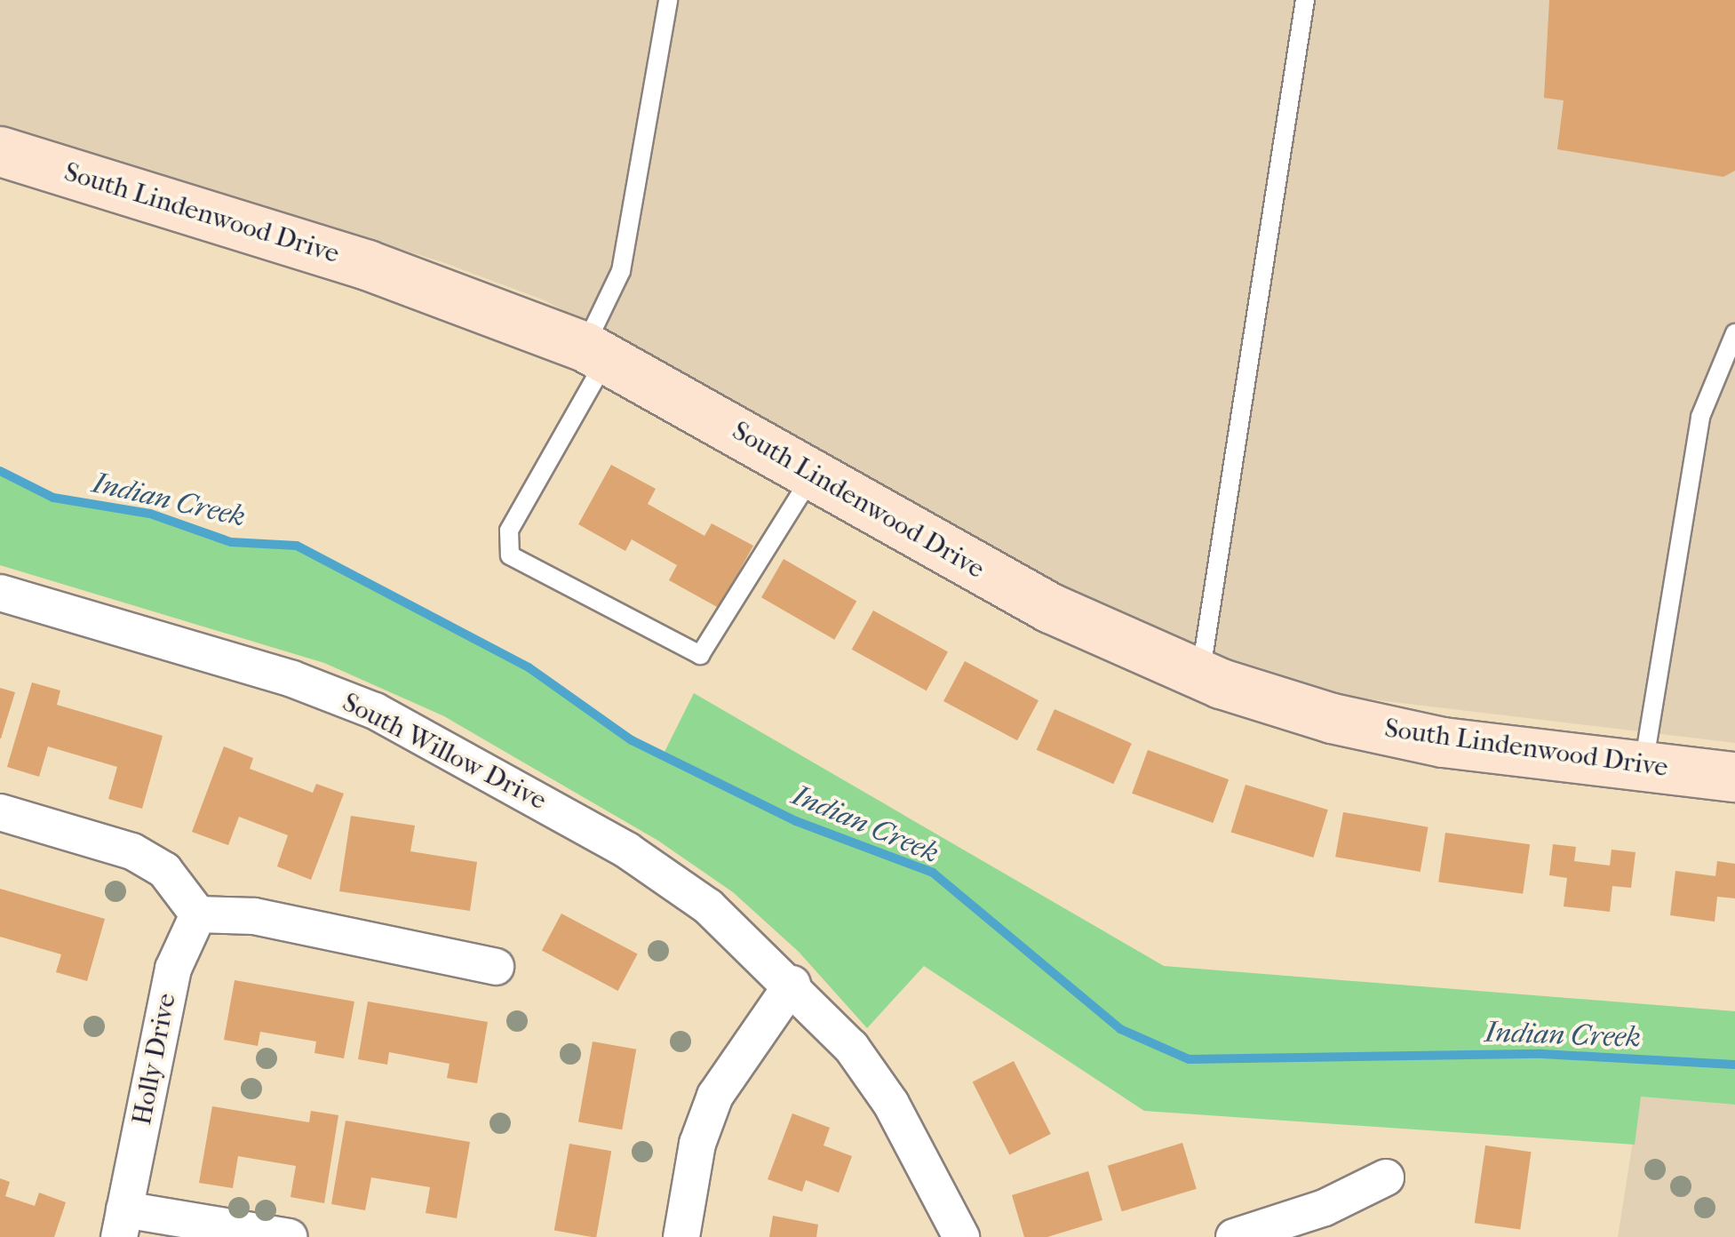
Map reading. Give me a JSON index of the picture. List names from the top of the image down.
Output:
{
  "streets": {
    "street": ["South Lindenwood Drive", "South Willow Drive", "Holly Drive"]
  },
  "water": ["Indian Creek"]
}
